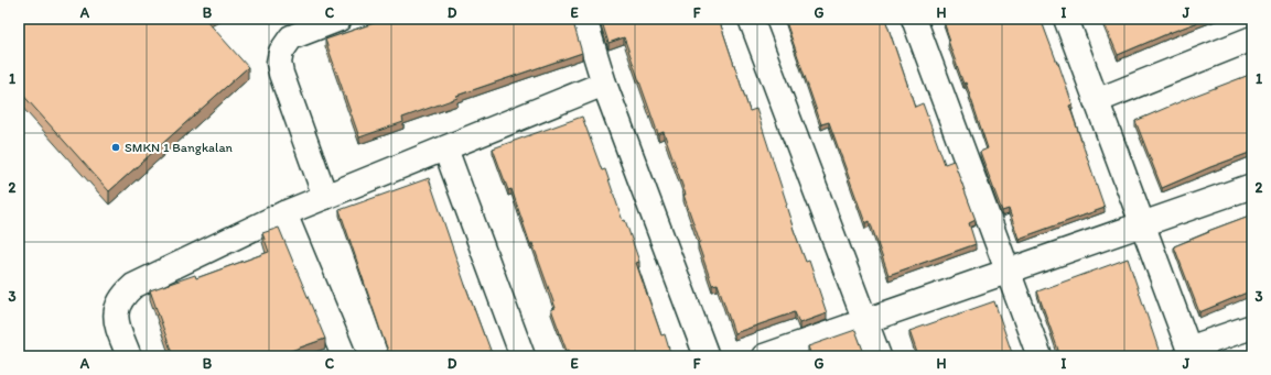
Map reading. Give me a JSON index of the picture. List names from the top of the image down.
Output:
{
  "places": ["SMKN 1 Bangkalan"],
  "grid": {
    "columns": [
      "A",
      "B",
      "C",
      "D",
      "E",
      "F",
      "G",
      "H",
      "I",
      "J"
    ],
    "rows": ["1", "2", "3"]
  }
}
